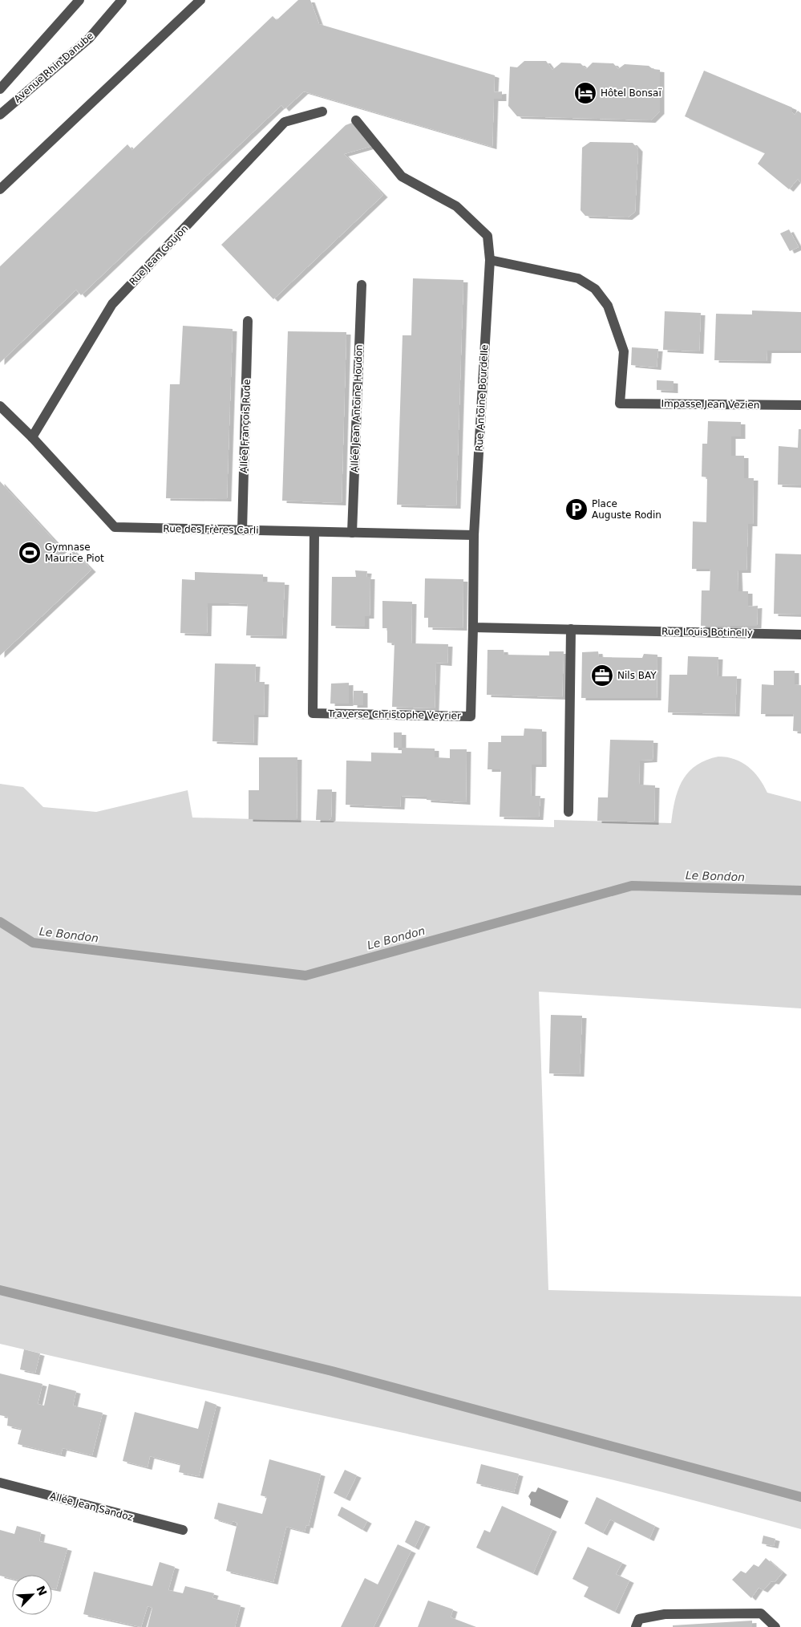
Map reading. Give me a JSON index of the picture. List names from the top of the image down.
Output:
{
  "streets": {
    "street": [
      "Avenue Rhin-Danube",
      "Rue Jean Goujon",
      "Rue Antoine Bourdelle",
      "Impasse Jean Vezien",
      "Allée Jean Antoine Houdon",
      "Allée François Rude",
      "Rue des Frères Carli",
      "Rue Louis Botinelly",
      "Traverse Christophe Veyrier",
      "Allée Jean Sandoz"
    ]
  },
  "crossings": [
    ["Rue Jean Goujon", "Rue des Frères Carli"],
    ["Rue Antoine Bourdelle", "Impasse Jean Vezien"],
    ["Rue Antoine Bourdelle", "Rue des Frères Carli"],
    ["Rue Antoine Bourdelle", "Traverse Christophe Veyrier"],
    ["Allée Jean Antoine Houdon", "Rue des Frères Carli"],
    ["Allée François Rude", "Rue des Frères Carli"],
    ["Rue des Frères Carli", "Traverse Christophe Veyrier"]
  ],
  "water": ["Le Bondon"],
  "places": {
    "hotel": ["Hôtel Bonsaï"],
    "parking": ["Place Auguste Rodin"],
    "sports": ["Gymnase Maurice Piot"],
    "office": ["Nils BAY"]
  },
  "north": "top right"
}
